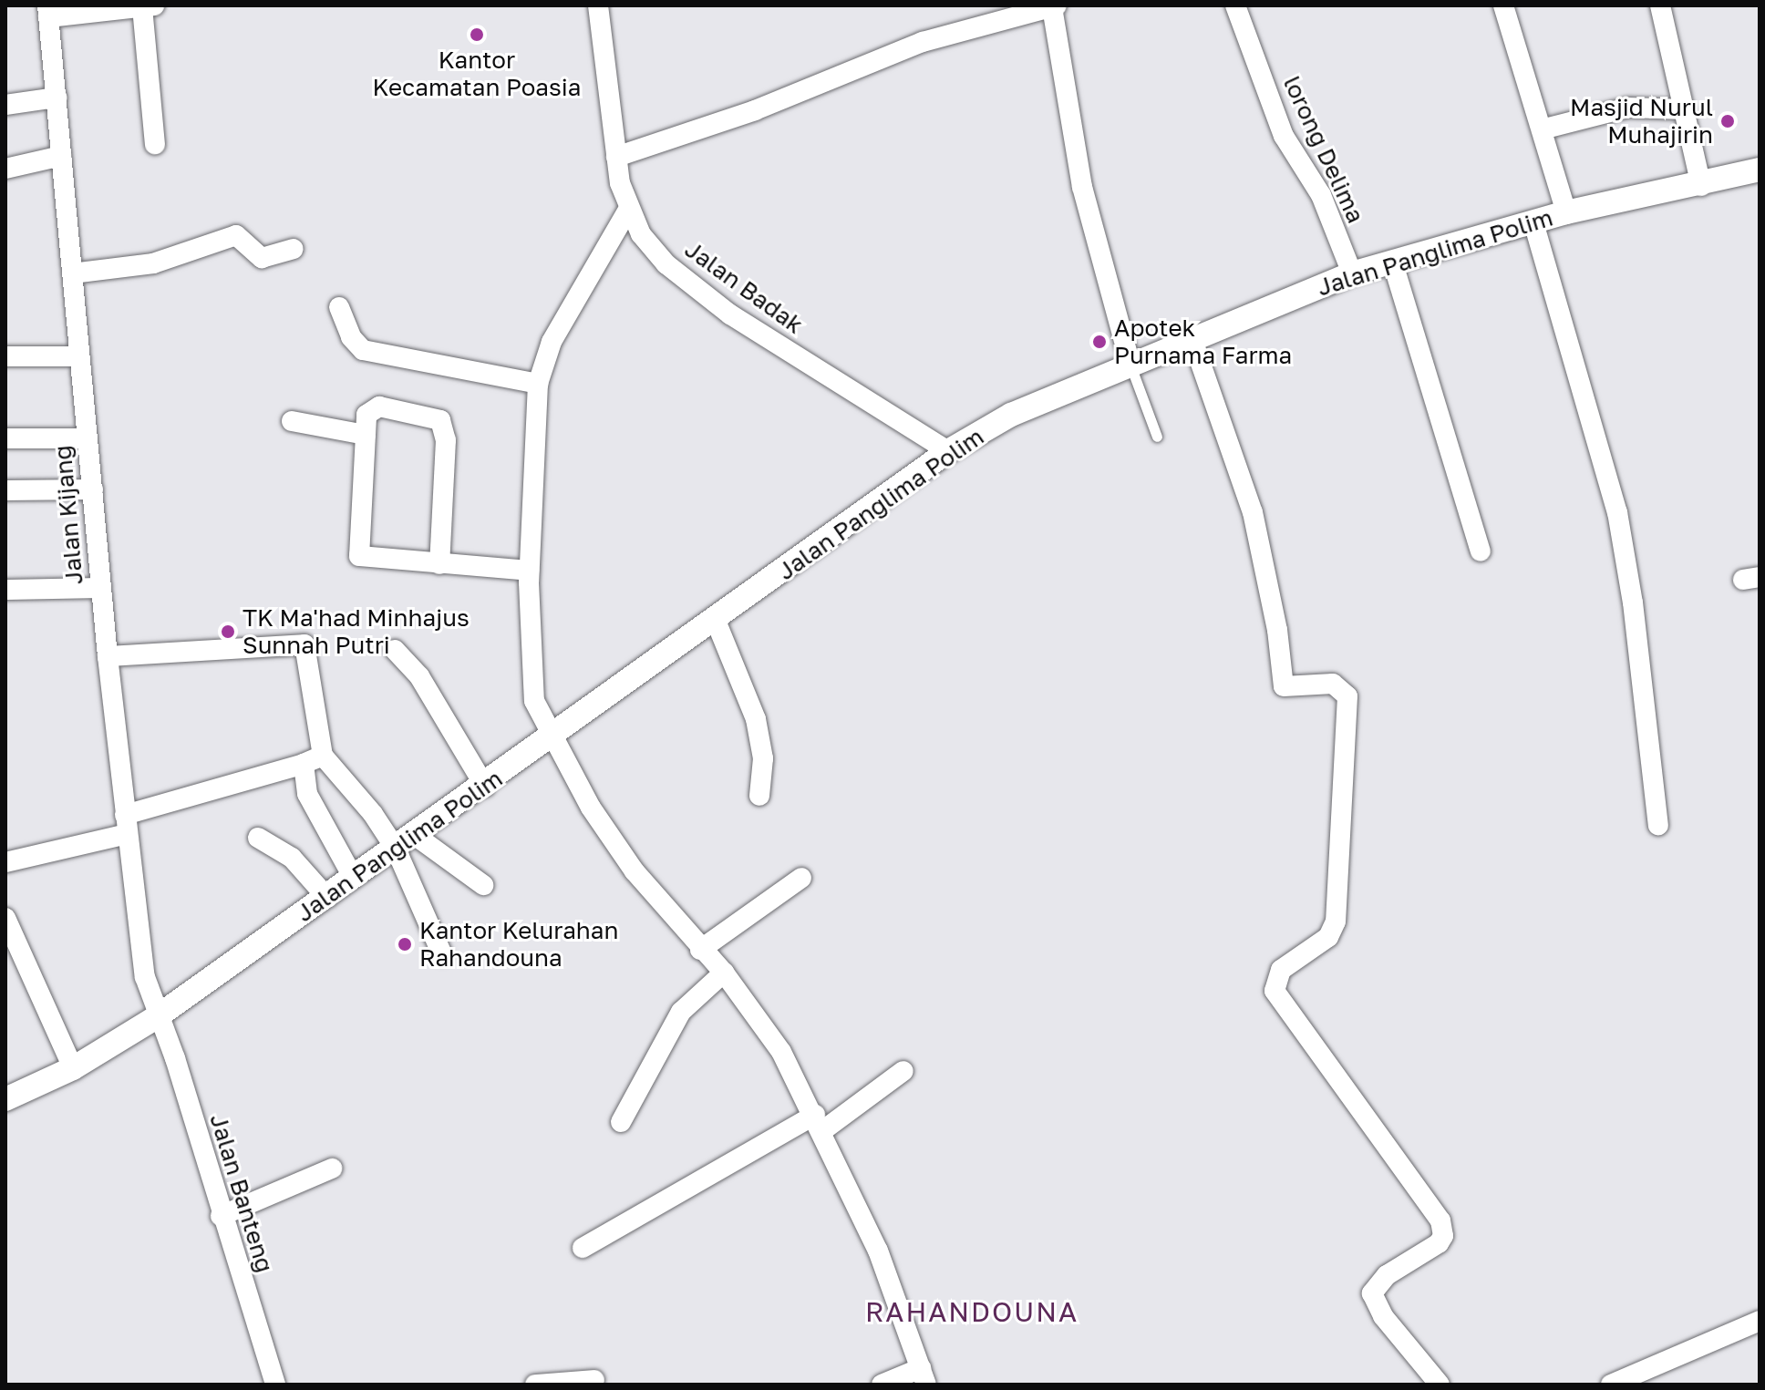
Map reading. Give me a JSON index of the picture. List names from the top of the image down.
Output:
{
  "streets": {
    "street": [
      "lorong Delima",
      "Jalan Panglima Polim",
      "Jalan Badak",
      "Jalan Kijang",
      "Jalan Banteng"
    ]
  },
  "crossings": [
    ["lorong Delima", "Jalan Panglima Polim"],
    ["Jalan Panglima Polim", "Jalan Badak"],
    ["Jalan Panglima Polim", "Jalan Kijang"],
    ["Jalan Panglima Polim", "Jalan Banteng"],
    ["Jalan Kijang", "Jalan Banteng"]
  ],
  "districts": ["RAHANDOUNA"],
  "places": [
    "Kantor Kecamatan Poasia",
    "Masjid Nurul Muhajirin",
    "Apotek Purnama Farma",
    "TK Ma'had Minhajus Sunnah Putri",
    "Kantor Kelurahan Rahandouna"
  ]
}
